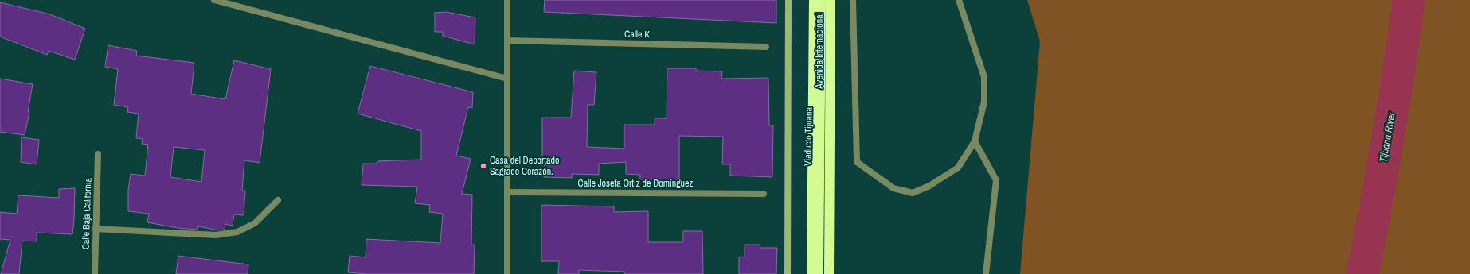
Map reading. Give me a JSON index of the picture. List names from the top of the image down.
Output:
{
  "streets": {
    "highway": ["Avenida Internacional", "Viaducto Tijuana"],
    "street": ["Calle K", "Calle Josefa Ortiz de Domínguez", "Calle Baja California"]
  },
  "water": ["Tijuana River"],
  "places": ["Casa del Deportado Sagrado Corazón."]
}
